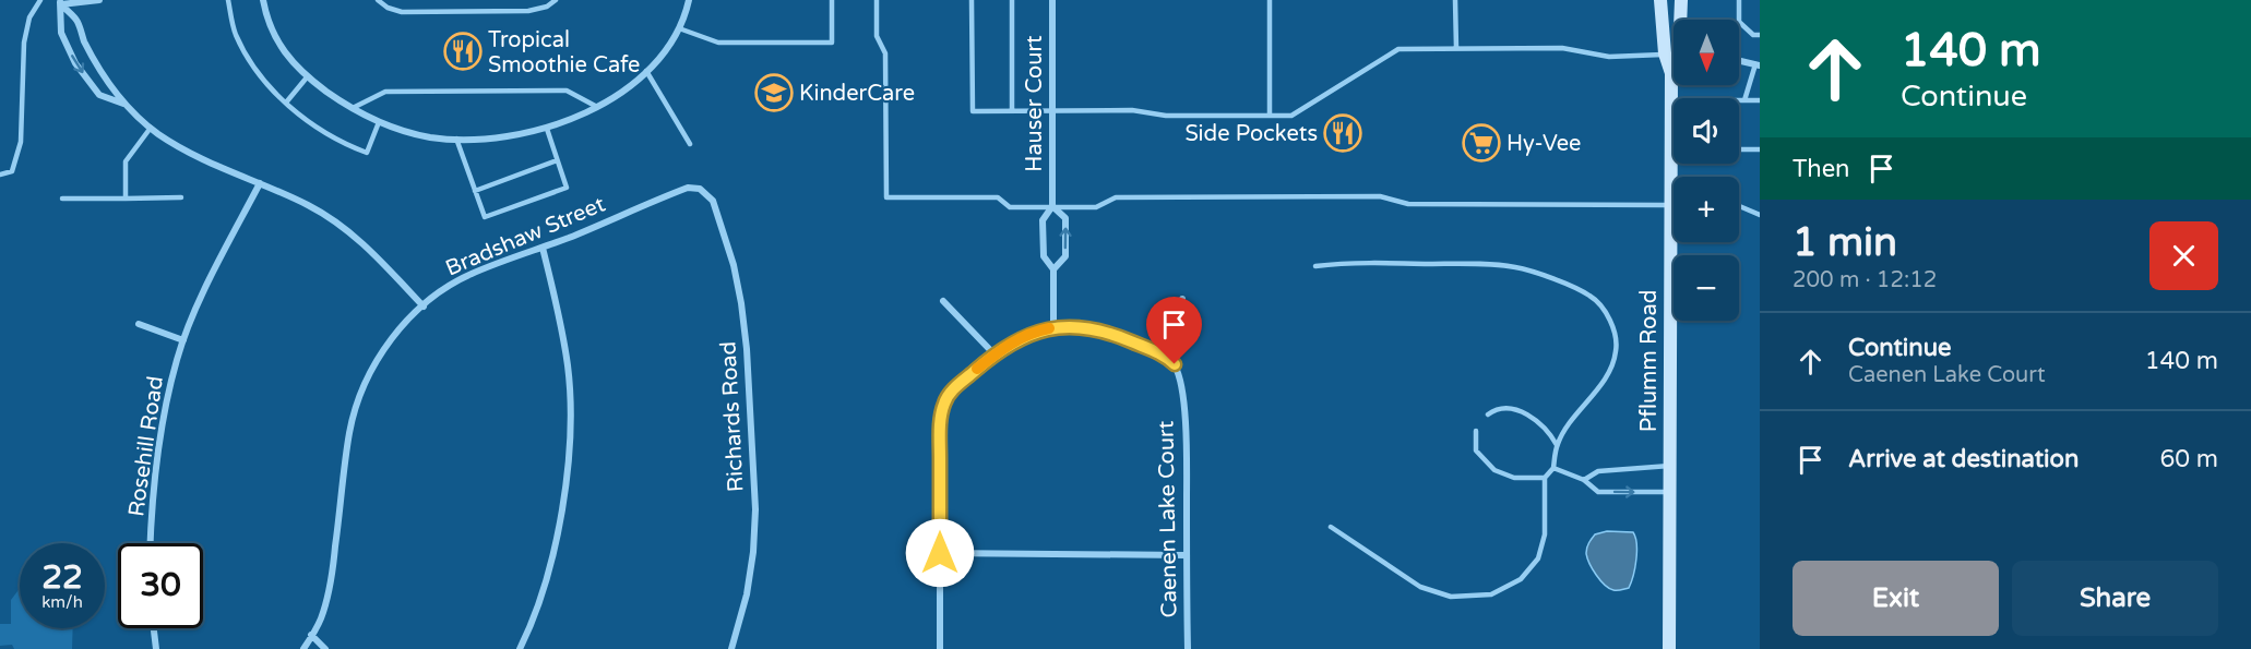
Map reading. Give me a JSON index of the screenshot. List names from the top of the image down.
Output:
{
  "streets": {
    "main road": ["Pflumm Road"],
    "street": [
      "Hauser Court",
      "Bradshaw Street",
      "Richards Road",
      "Rosehill Road",
      "Caenen Lake Court"
    ]
  },
  "crossings": [
    ["Bradshaw Street", "Richards Road"]
  ],
  "places": {
    "restaurant": ["Tropical Smoothie Cafe", "Side Pockets"],
    "school or university": ["KinderCare"],
    "supermarket": ["Hy-Vee"]
  },
  "north": "bottom",
  "page": {
    "turn": ["140 m", "Continue"],
    "map_buttons": ["+", "−"],
    "then": "Then",
    "heading": ["1 min", "200 m · 12:12"],
    "list": [
      {
        "name": "Continue",
        "note": "Caenen Lake Court",
        "value": "140 m"
      },
      {
        "name": "Arrive at destination",
        "value": "60 m"
      }
    ],
    "speed": "22 km/h",
    "limit": "30",
    "buttons": ["Exit", "Share"]
  }
}
